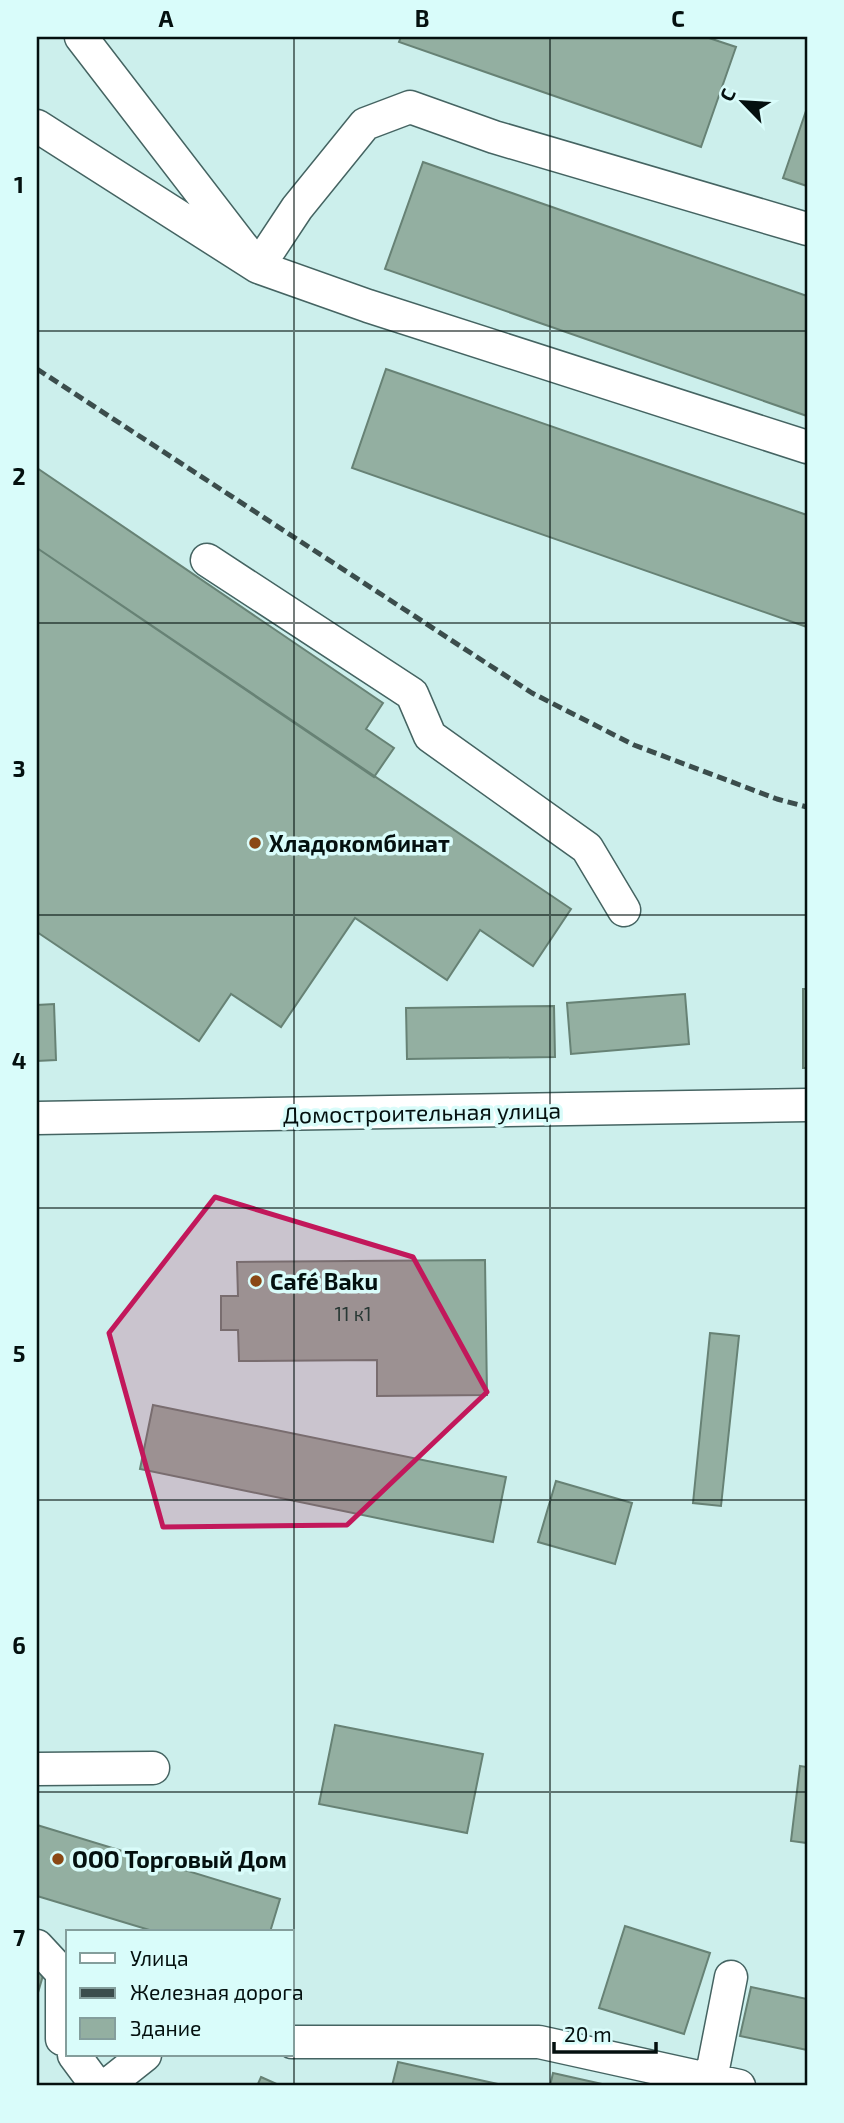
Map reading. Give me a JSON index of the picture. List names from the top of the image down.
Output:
{
  "streets": {
    "street": ["Домостроительная улица"]
  },
  "places": ["Хладокомбинат", "Café Baku", "ООО Торговый Дом"],
  "house_numbers": ["11 к1"],
  "legend": ["Улица", "Железная дорога", "Здание"],
  "scale_bar": "20 m",
  "north": "top left",
  "grid": {
    "columns": ["A", "B", "C"],
    "rows": [
      "1",
      "2",
      "3",
      "4",
      "5",
      "6",
      "7"
    ]
  }
}
